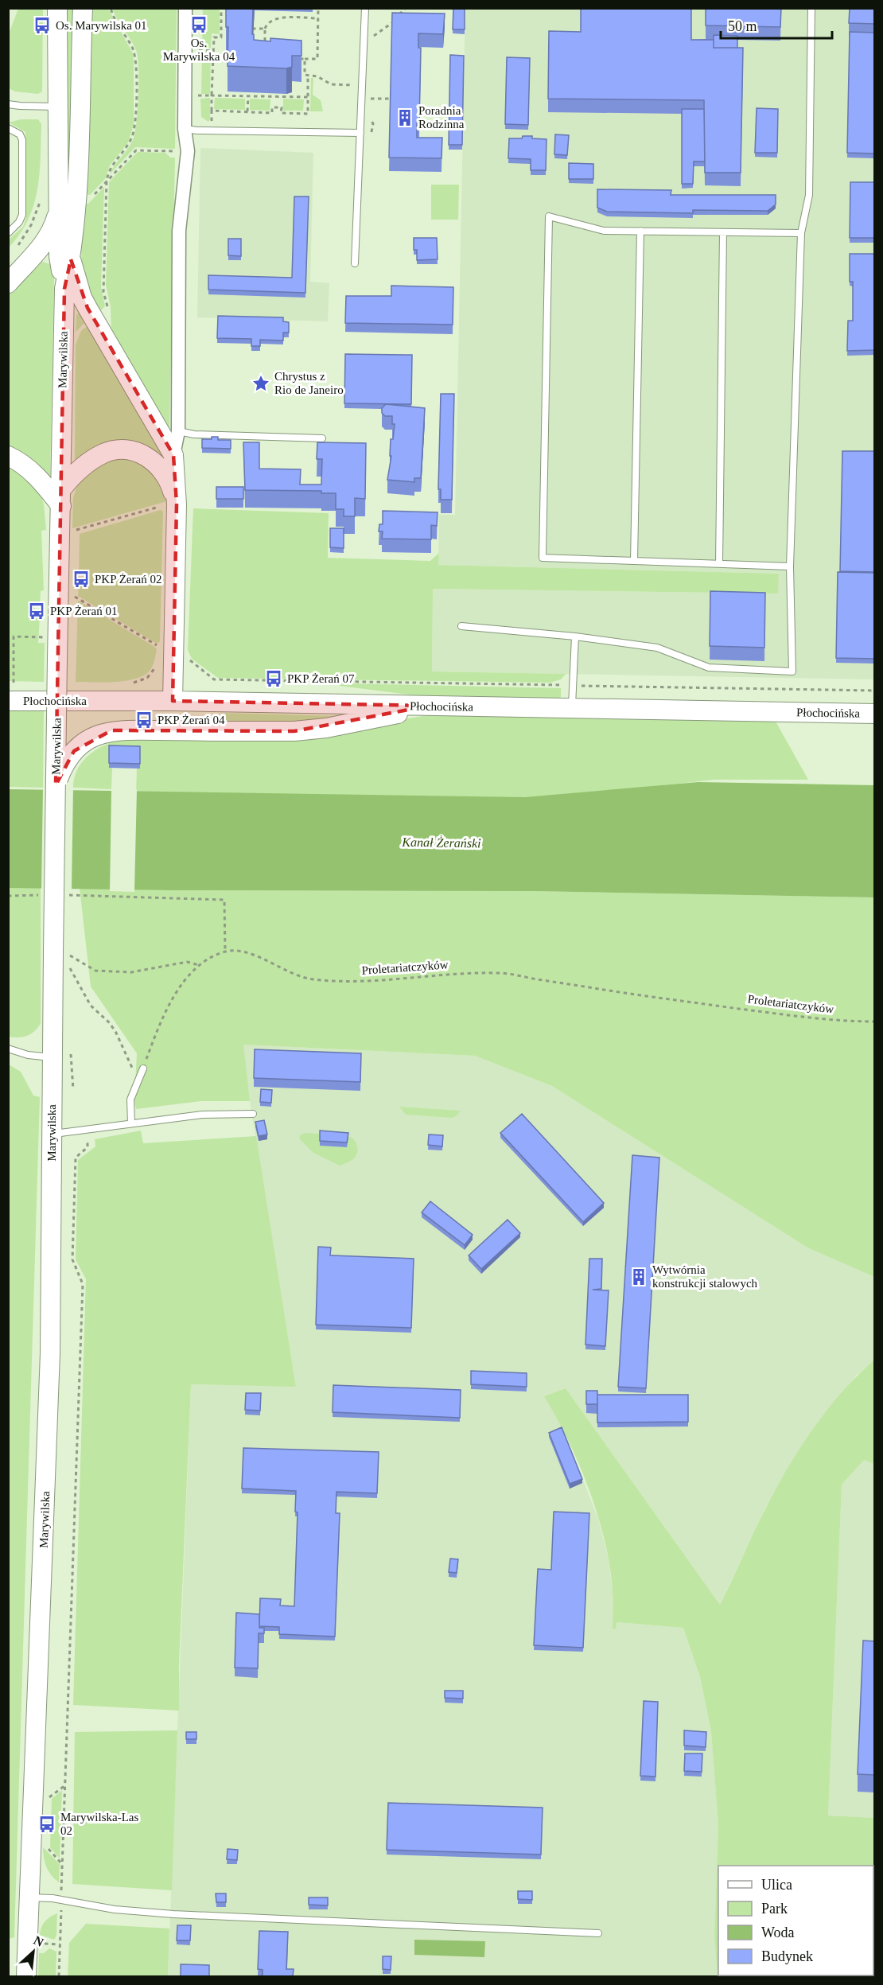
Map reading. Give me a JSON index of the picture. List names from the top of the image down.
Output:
{
  "streets": {
    "main road": ["Marywilska", "Płochocińska"],
    "path": ["Proletariatczyków"]
  },
  "water": ["Kanał Żerański"],
  "places": {
    "bus stop": [
      "Os. Marywilska 04",
      "Os. Marywilska 01",
      "PKP Żerań 02",
      "PKP Żerań 01",
      "PKP Żerań 07",
      "PKP Żerań 04",
      "Marywilska-Las 02"
    ],
    "building": ["Poradnia Rodzinna", "Wytwórnia konstrukcji stalowych"],
    "place": ["Chrystus z Rio de Janeiro"]
  },
  "legend": [
    "Ulica",
    "Park",
    "Woda",
    "Budynek"
  ],
  "scale_bar": "50 m",
  "north": "top right"
}
